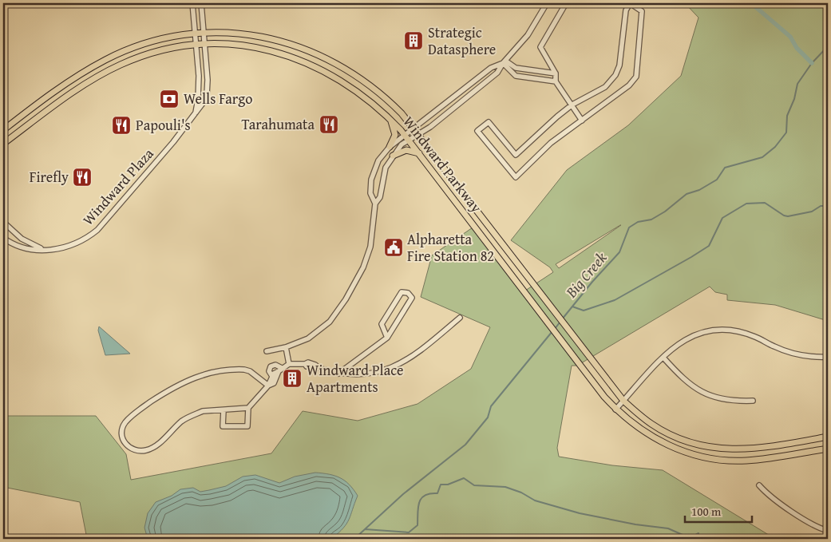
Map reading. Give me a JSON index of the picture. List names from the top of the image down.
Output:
{
  "streets": {
    "main road": ["Windward Parkway"],
    "street": ["Windward Plaza"]
  },
  "crossings": [
    ["Windward Parkway", "Windward Plaza"]
  ],
  "water": ["Big Creek"],
  "places": {
    "building": ["Strategic Datasphere", "Windward Place Apartments"],
    "bank": ["Wells Fargo"],
    "restaurant": ["Tarahumata", "Papouli's", "Firefly"],
    "public building": ["Alpharetta Fire Station 82"]
  },
  "scale_bar": "100 m"
}
